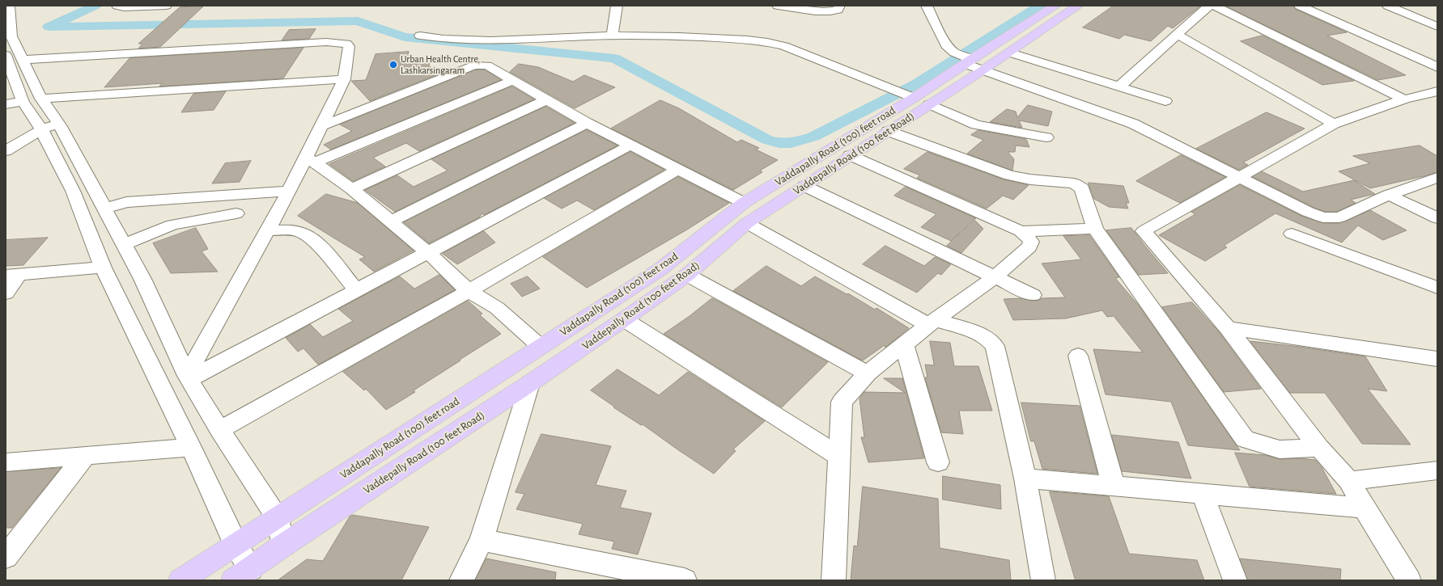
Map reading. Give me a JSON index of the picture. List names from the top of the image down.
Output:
{
  "streets": {
    "main road": ["Vaddapally Road (100) feet road", "Vaddepally Road (100 feet Road)"]
  },
  "crossings": [
    ["Vaddapally Road (100) feet road", "Vaddepally Road (100 feet Road)"]
  ],
  "places": ["Urban Health Centre, Lashkarsingaram"]
}
